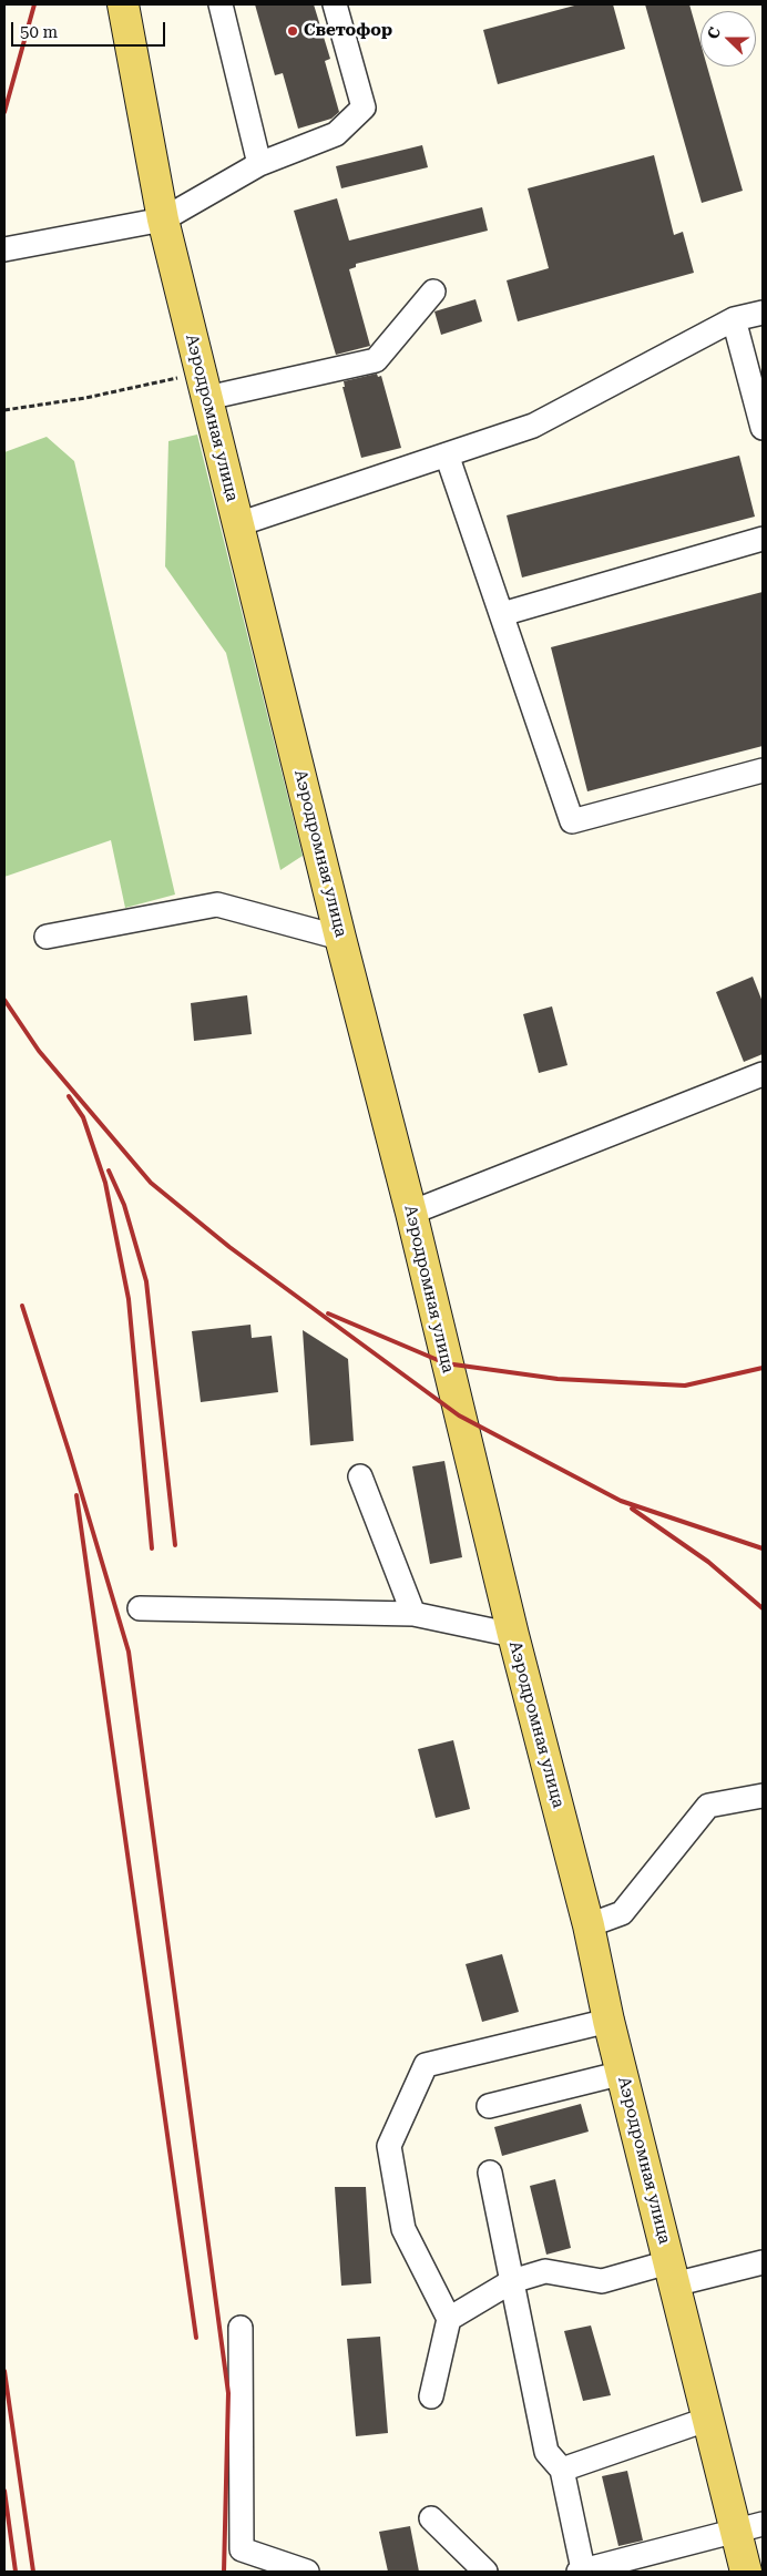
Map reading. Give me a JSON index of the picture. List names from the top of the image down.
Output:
{
  "streets": {
    "main road": ["Аэродромная улица"]
  },
  "places": ["Светофор"],
  "scale_bar": "50 m",
  "north": "left"
}
